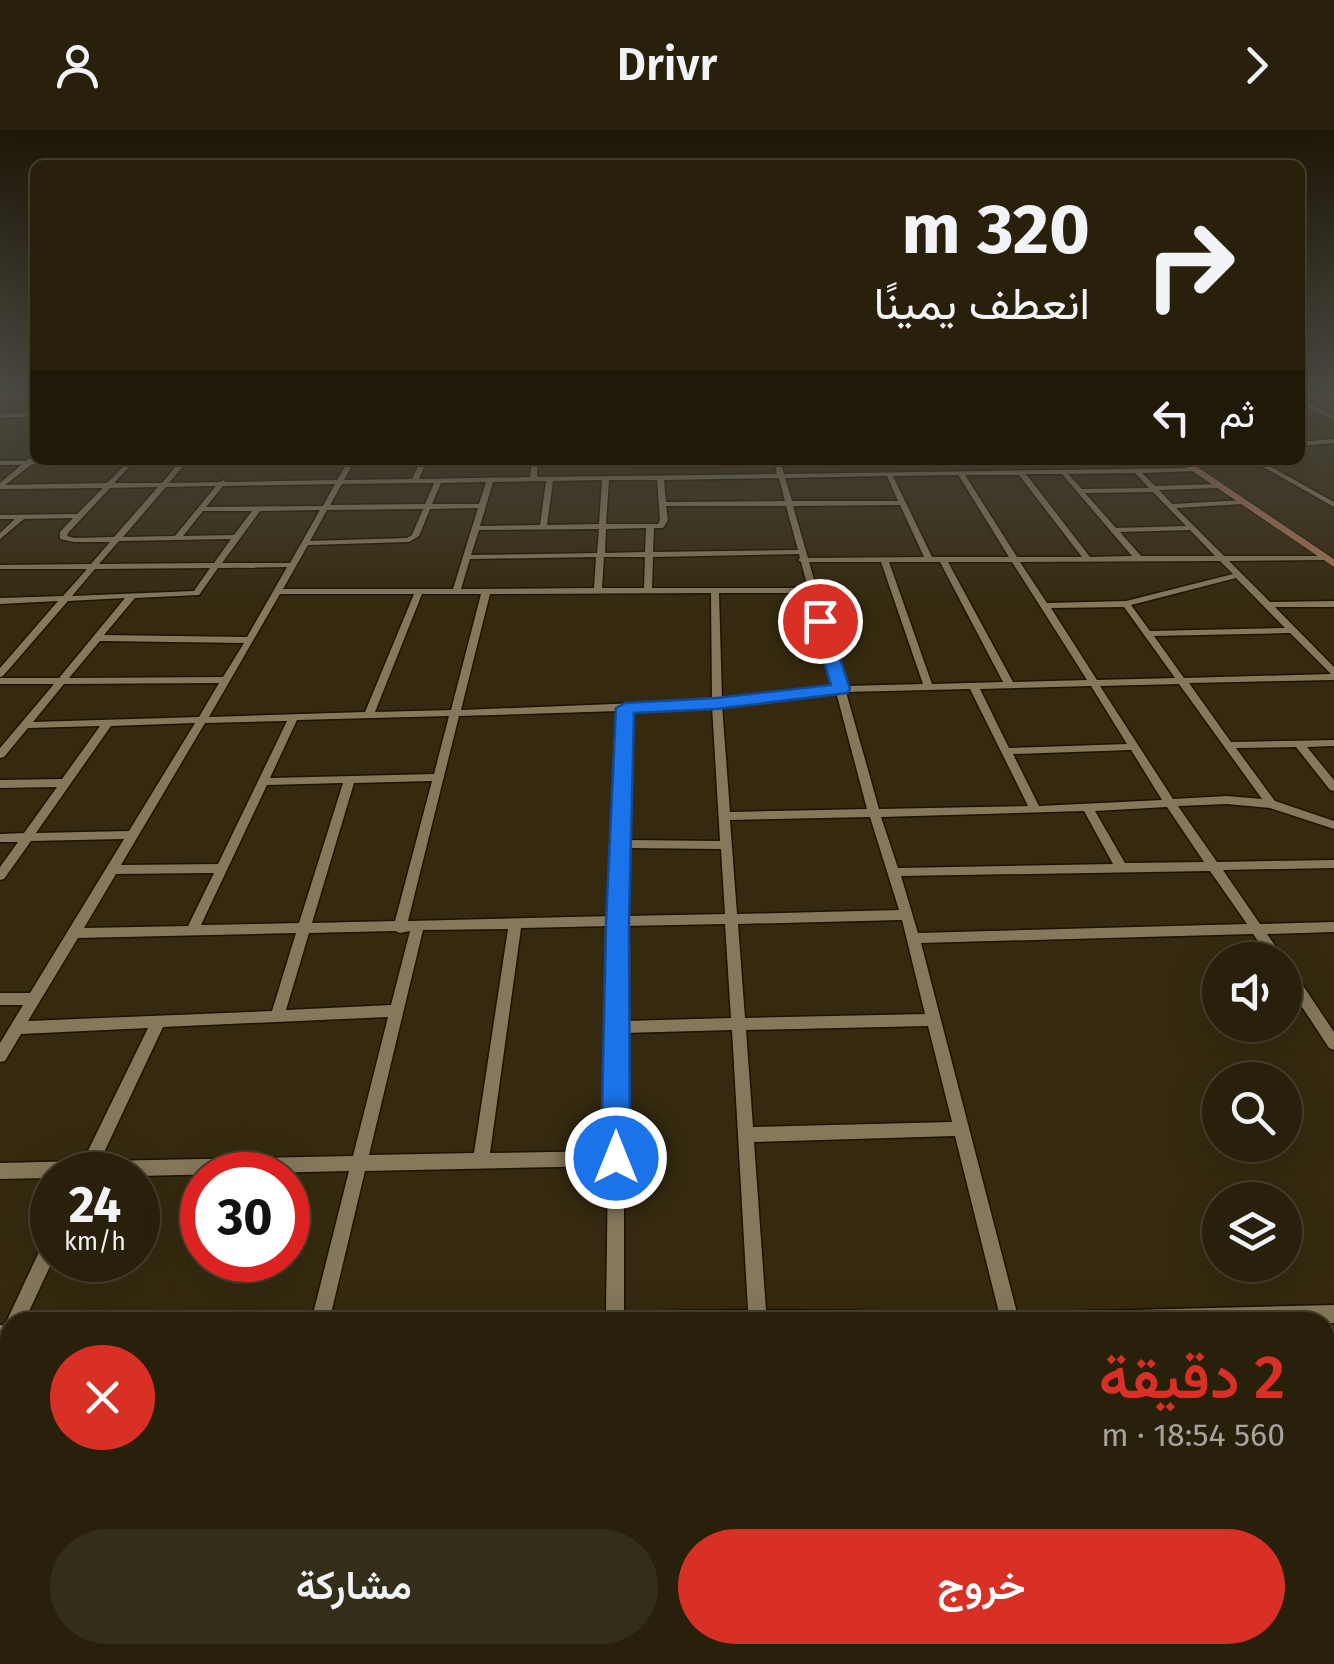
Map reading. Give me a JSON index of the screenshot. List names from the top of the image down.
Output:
{
  "page": {
    "header": "Drivr",
    "turn": ["320 m", "انعطف يمينًا"],
    "then": "ثم",
    "speed": "24 km/h",
    "limit": "30",
    "heading": ["2 دقيقة", "560 m · 18:54"],
    "buttons": ["خروج", "مشاركة"]
  }
}
